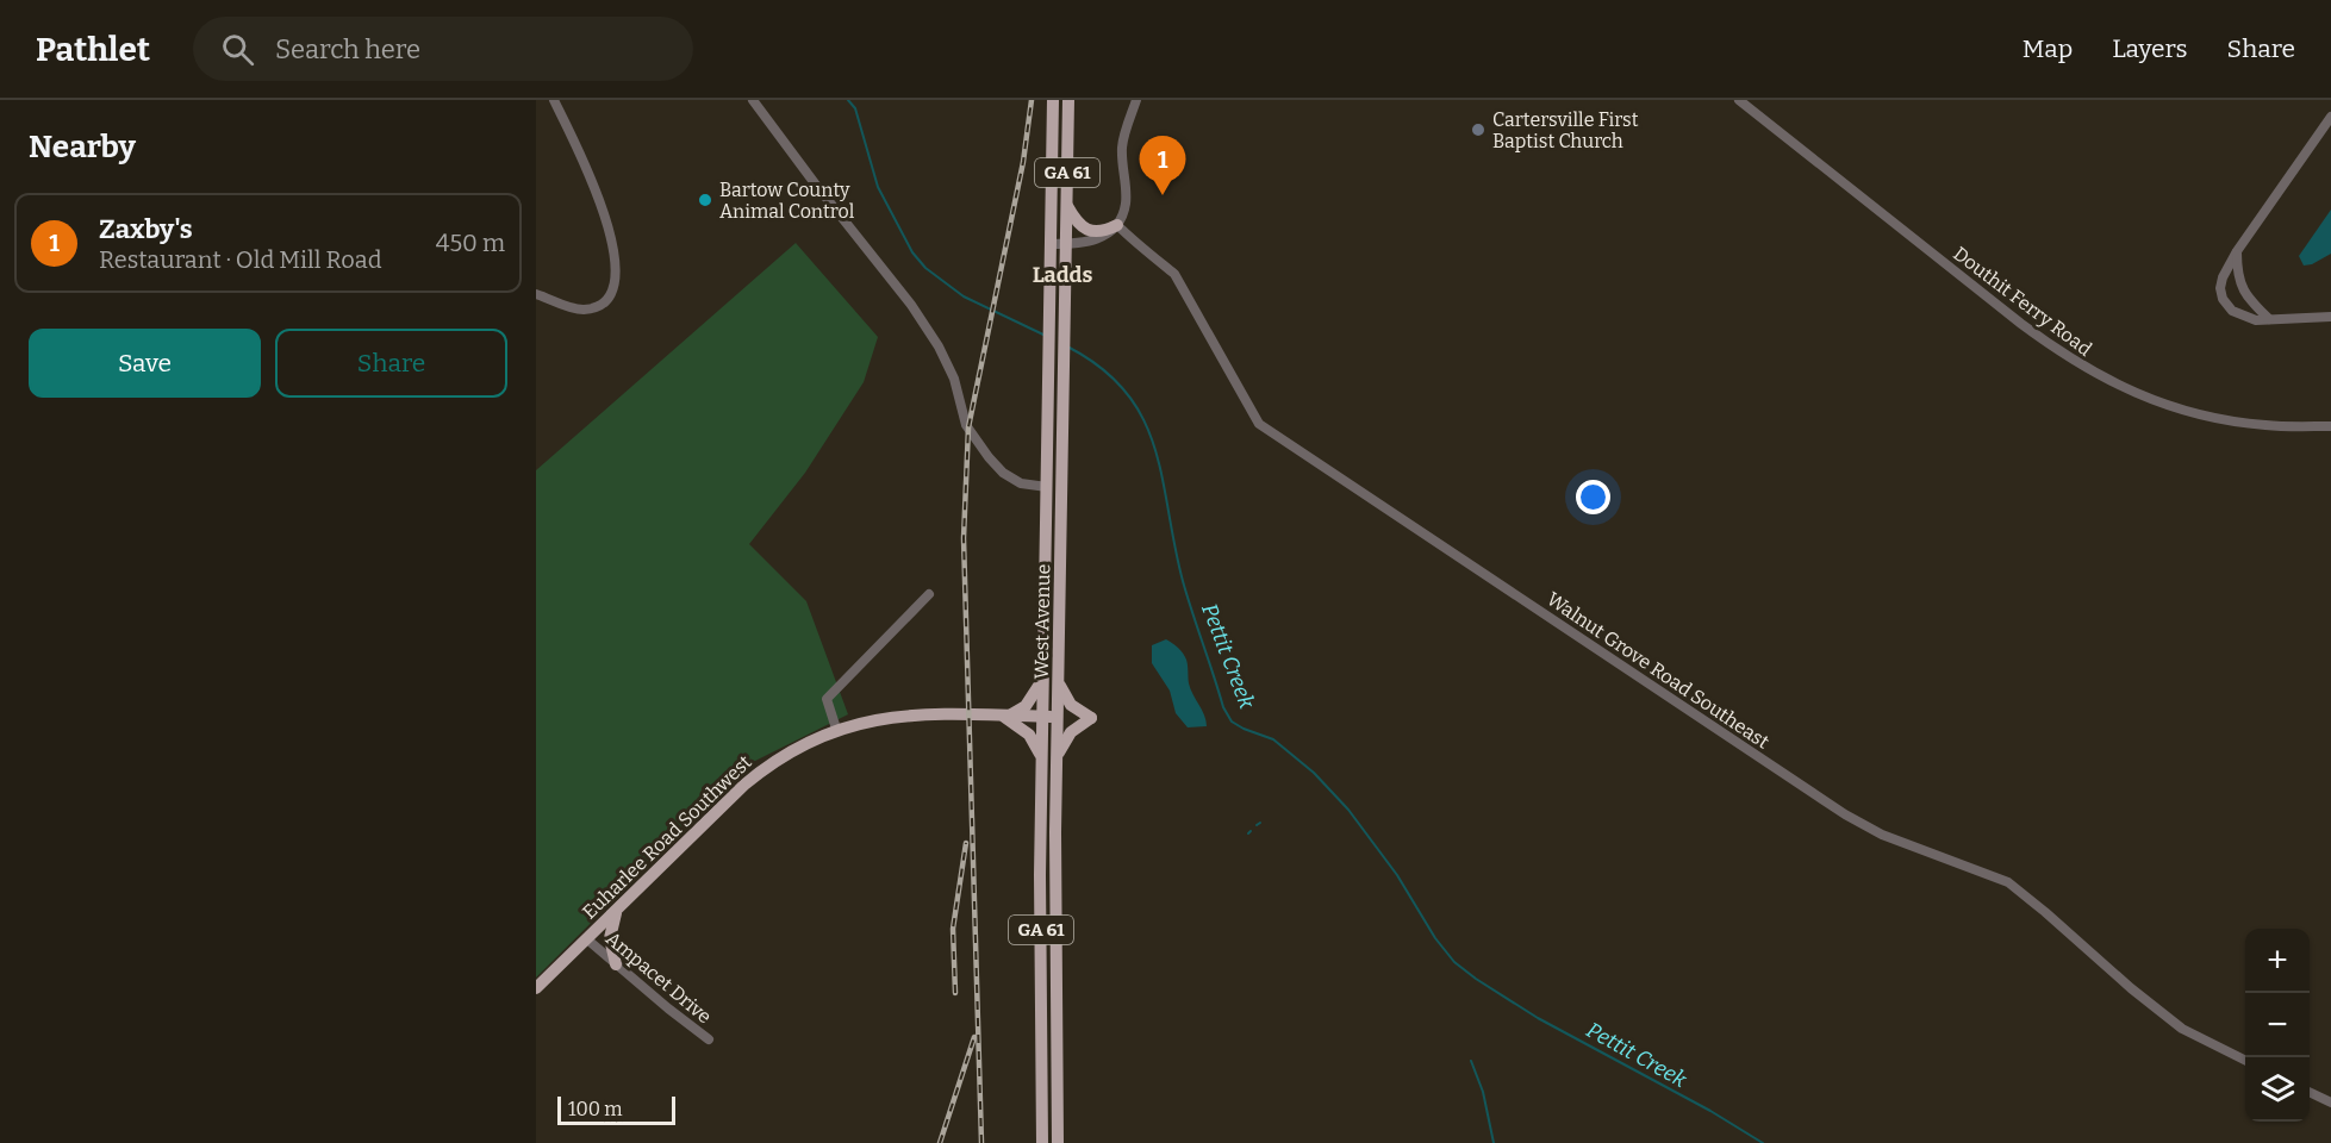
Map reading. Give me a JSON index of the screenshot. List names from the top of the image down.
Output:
{
  "streets": {
    "main road": ["GA 61", "West Avenue", "Euharlee Road Southwest"],
    "street": ["Douthit Ferry Road", "Walnut Grove Road Southeast", "Ampacet Drive"]
  },
  "crossings": [
    ["West Avenue", "Euharlee Road Southwest"],
    ["Euharlee Road Southwest", "Ampacet Drive"]
  ],
  "districts": ["Ladds"],
  "water": ["Pettit Creek"],
  "places": ["Cartersville First Baptist Church", "Bartow County Animal Control"],
  "scale_bar": "100 m",
  "page": {
    "header": "Pathlet",
    "search": "Search here",
    "nav": ["Map", "Layers", "Share"],
    "heading": "Nearby",
    "pins": "1",
    "list": [
      {
        "mark": "1",
        "name": "Zaxby's",
        "note": "Restaurant · Old Mill Road",
        "value": "450 m"
      }
    ],
    "buttons": ["Save", "Share"],
    "map_buttons": ["+", "−"],
    "scale": "100 m"
  }
}
